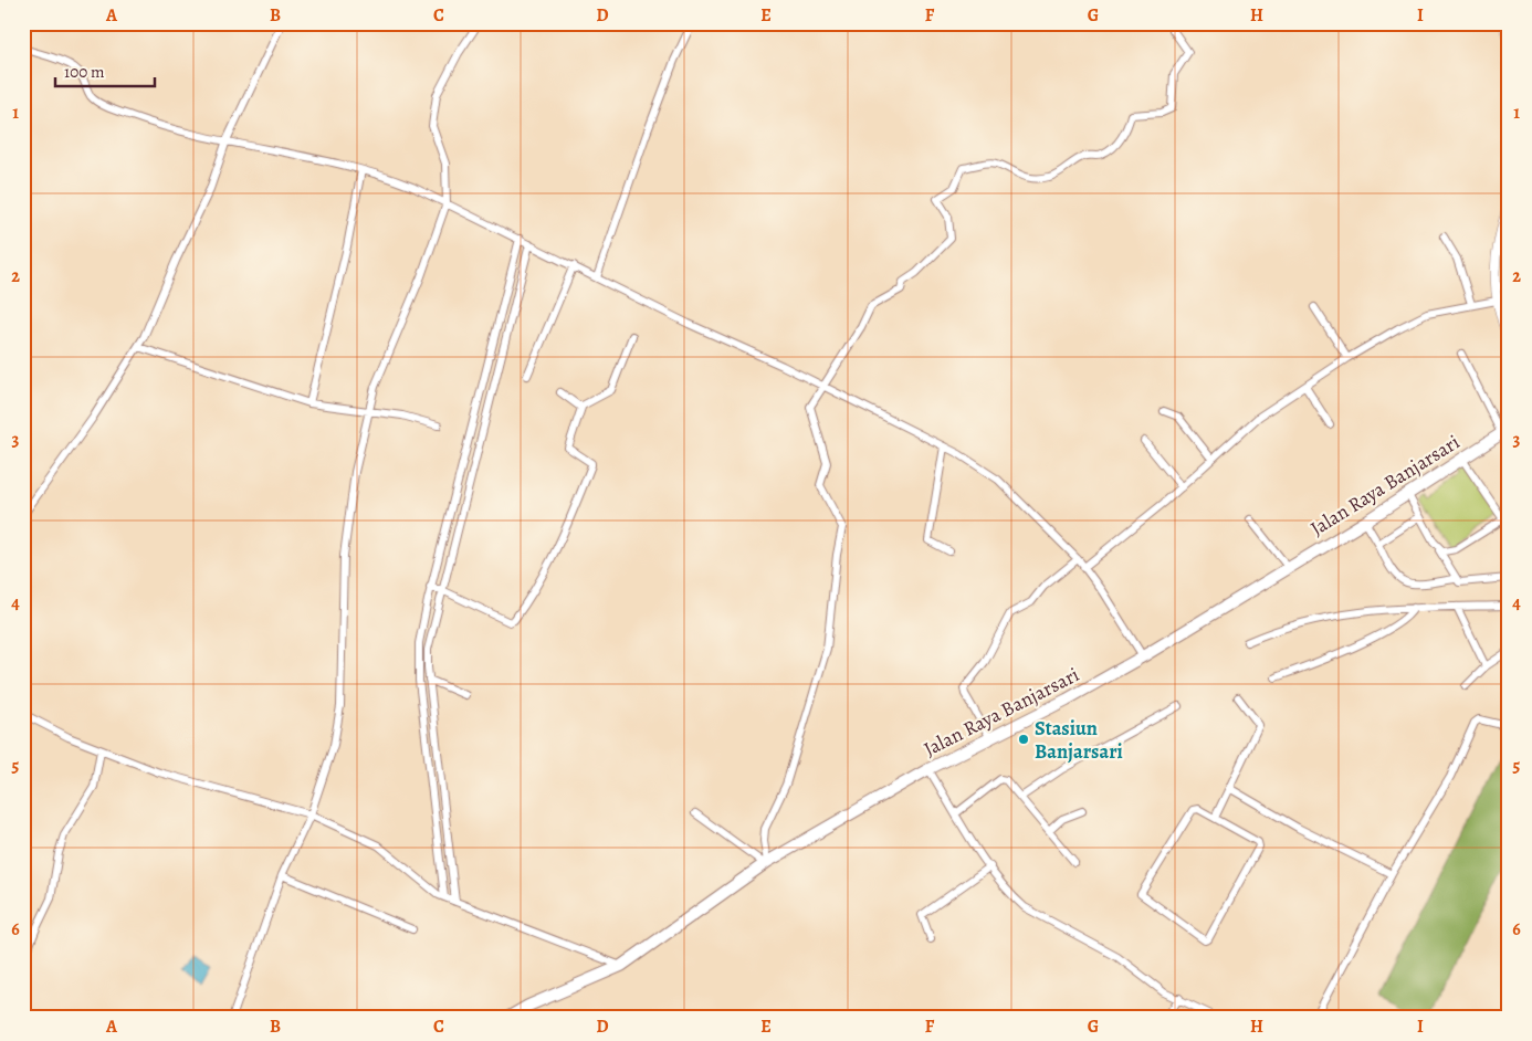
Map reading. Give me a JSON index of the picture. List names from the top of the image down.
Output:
{
  "streets": {
    "highway": ["Jalan Raya Banjarsari"]
  },
  "places": ["Stasiun Banjarsari"],
  "scale_bar": "100 m",
  "grid": {
    "columns": [
      "A",
      "B",
      "C",
      "D",
      "E",
      "F",
      "G",
      "H",
      "I"
    ],
    "rows": [
      "1",
      "2",
      "3",
      "4",
      "5",
      "6"
    ]
  }
}
